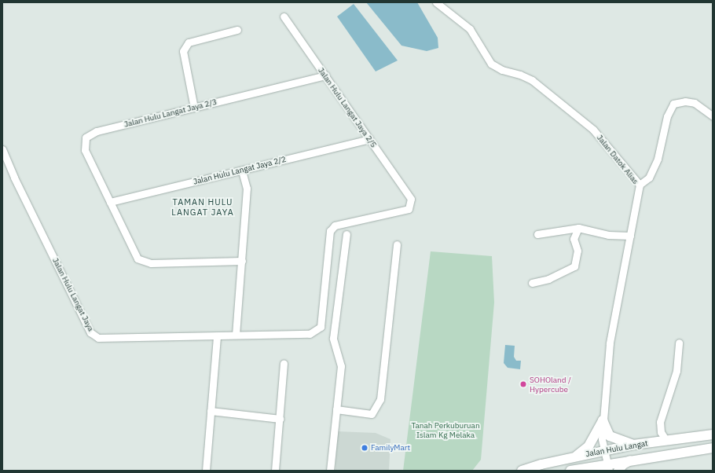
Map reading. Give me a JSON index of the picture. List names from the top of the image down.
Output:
{
  "streets": {
    "main road": ["Jalan Hulu Langat"],
    "street": [
      "Jalan Hulu Langat Jaya 2/5",
      "Jalan Hulu Langat Jaya 2/3",
      "Jalan Datok Alias",
      "Jalan Hulu Langat Jaya 2/2",
      "Jalan Hulu Langat Jaya"
    ]
  },
  "crossings": [
    ["Jalan Hulu Langat Jaya 2/5", "Jalan Hulu Langat Jaya 2/3"],
    ["Jalan Hulu Langat Jaya 2/5", "Jalan Hulu Langat Jaya 2/2"],
    ["Jalan Hulu Langat Jaya 2/5", "Jalan Hulu Langat Jaya"],
    ["Jalan Hulu Langat Jaya 2/3", "Jalan Hulu Langat Jaya 2/2"],
    ["Jalan Datok Alias", "Jalan Hulu Langat"]
  ],
  "districts": ["TAMAN HULU LANGAT JAYA"],
  "parks": ["Tanah Perkuburuan Islam Kg Melaka"],
  "places": ["SOHOland / Hypercube", "FamilyMart"]
}
